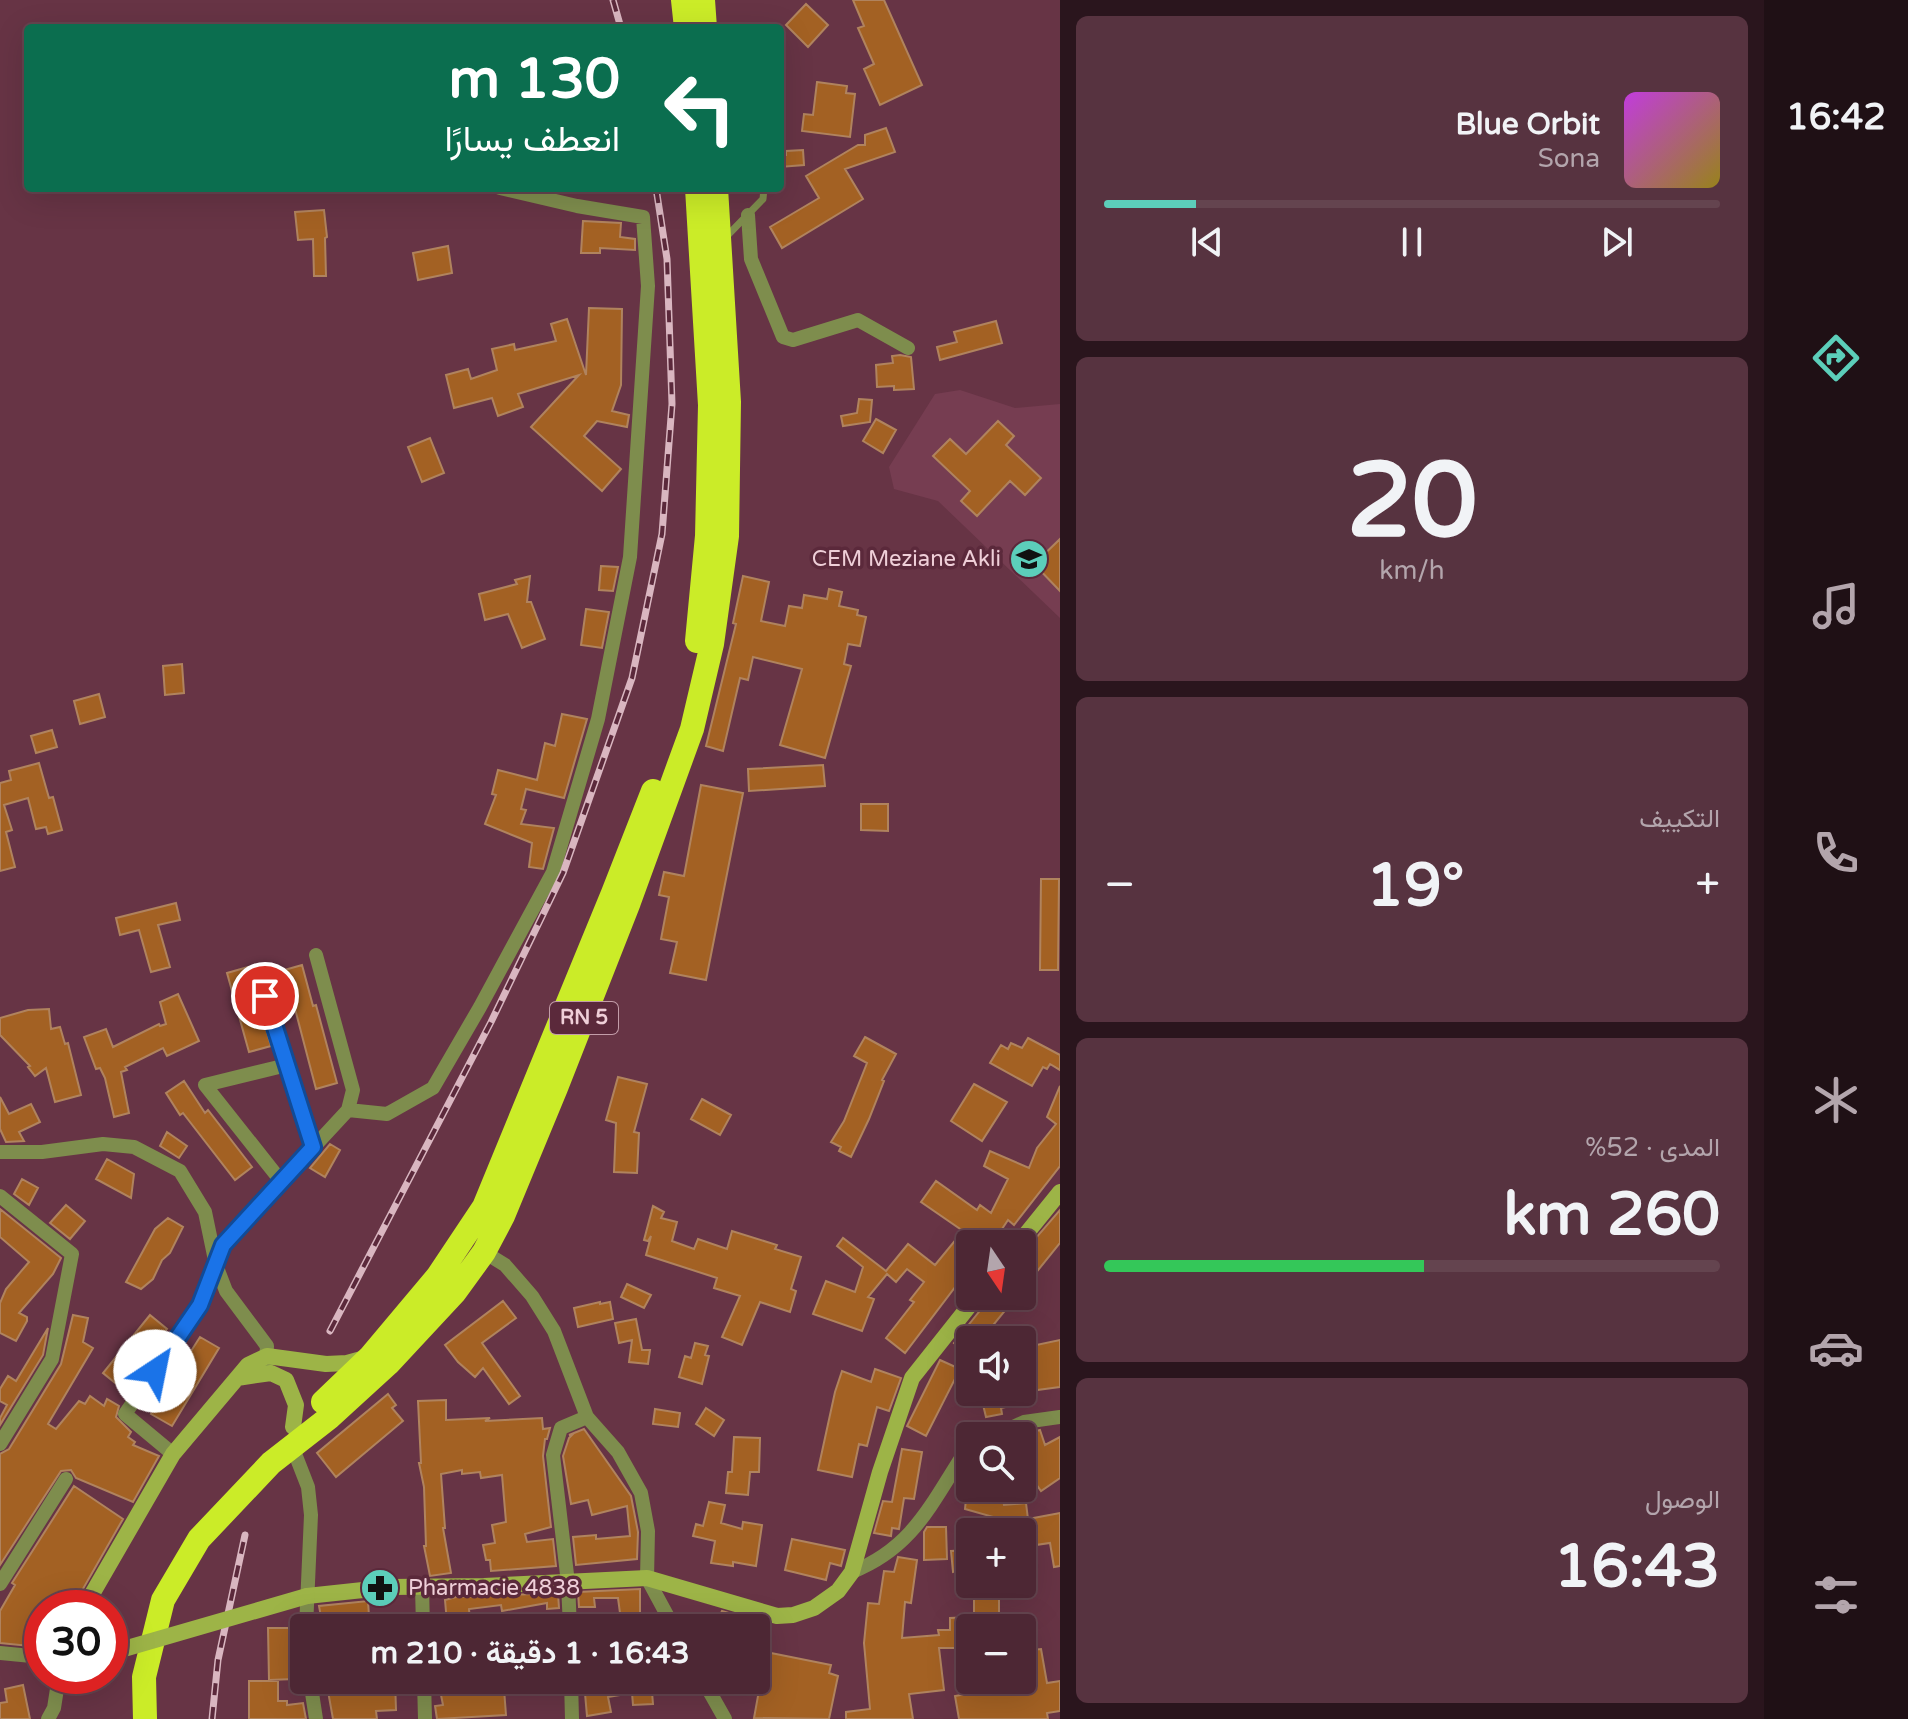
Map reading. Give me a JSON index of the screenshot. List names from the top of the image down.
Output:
{
  "streets": {
    "highway": ["RN 5"]
  },
  "places": {
    "school or university": ["CEM Meziane Akli"],
    "pharmacy": ["Pharmacie 4838"]
  },
  "north": "bottom",
  "page": {
    "tabs": "16:42",
    "turn": ["130 m", "انعطف يسارًا"],
    "song": ["Blue Orbit", "Sona"],
    "tile": [
      ["20", "km/h"],
      "التكييف",
      ["المدى · 52%", "260 km"],
      ["الوصول", "16:43"]
    ],
    "heat": ["−", "19°", "+"],
    "map_buttons": ["+", "−"],
    "limit": "30",
    "trip": "16:43 · 1 دقيقة · 210 m"
  }
}
